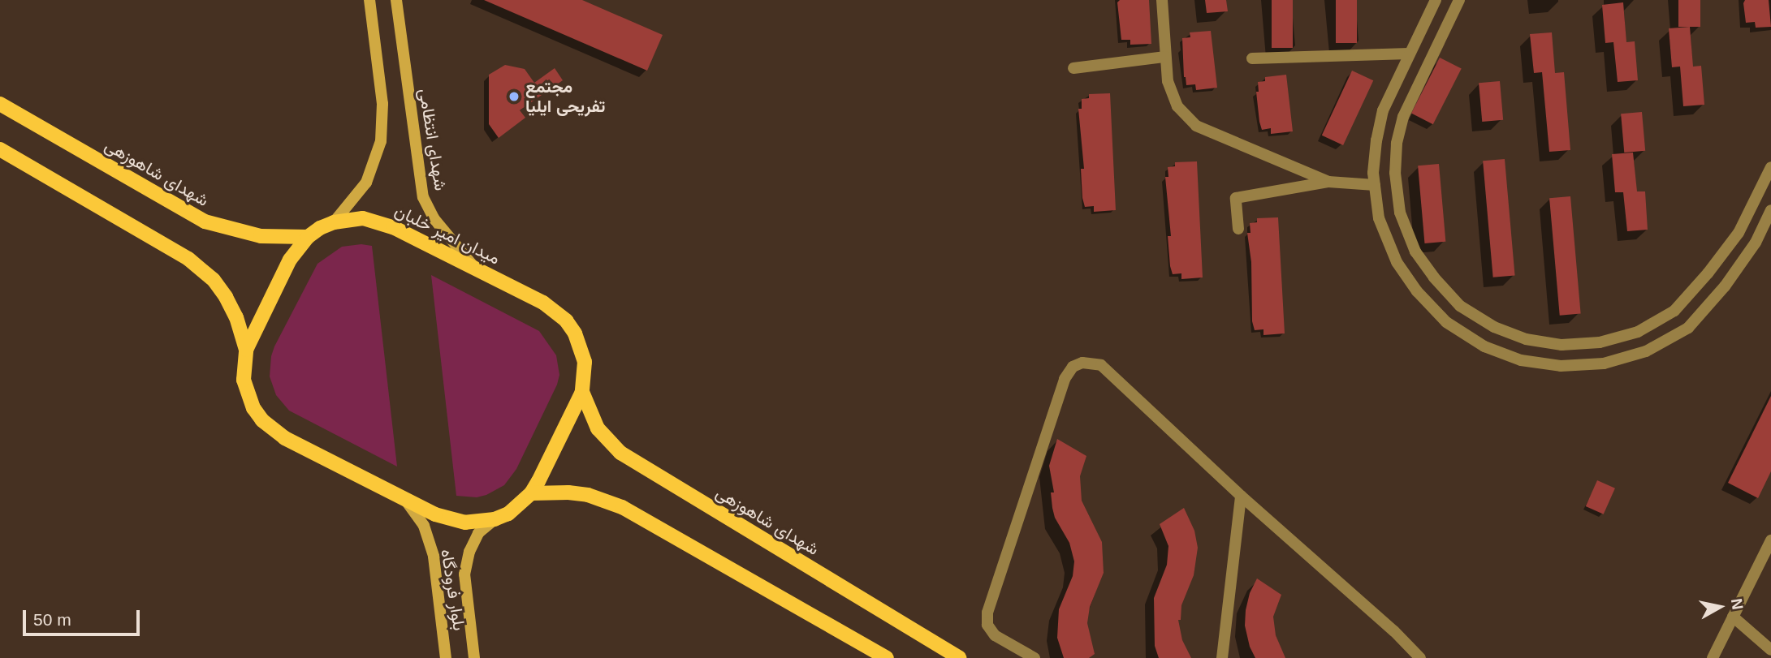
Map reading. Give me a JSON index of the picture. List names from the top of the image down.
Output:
{
  "streets": {
    "main road": [
      "شهدای انتظامی",
      "شهدای شاهوزهی",
      "میدان امیر خلبان",
      "بلوار فرودگاه"
    ]
  },
  "crossings": [
    ["شهدای انتظامی", "میدان امیر خلبان"],
    ["شهدای شاهوزهی", "میدان امیر خلبان"],
    ["میدان امیر خلبان", "بلوار فرودگاه"]
  ],
  "places": ["مجتمع تفریحی ایلیا"],
  "scale_bar": "50 m",
  "north": "right"
}
